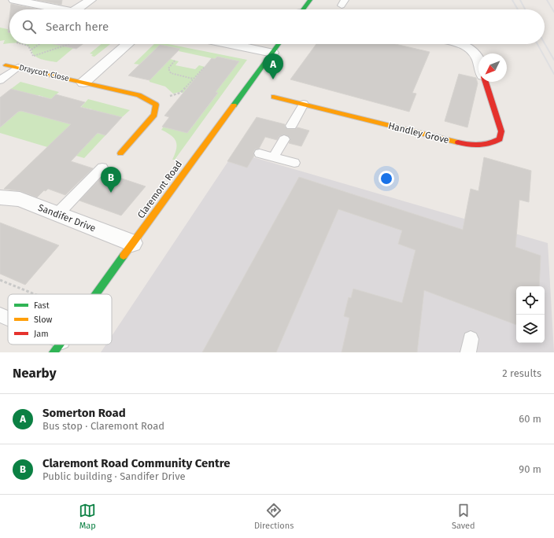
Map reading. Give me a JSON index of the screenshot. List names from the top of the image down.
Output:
{
  "streets": {
    "street": [
      "Draycott Close",
      "Handley Grove",
      "Claremont Road",
      "Sandifer Drive"
    ]
  },
  "crossings": [
    ["Claremont Road", "Sandifer Drive"]
  ],
  "legend": ["Fast", "Slow", "Jam"],
  "north": "bottom left",
  "page": {
    "search": "Search here",
    "pins": ["A", "B"],
    "heading": ["Nearby", "2 results"],
    "list": [
      {
        "mark": "A",
        "name": "Somerton Road",
        "note": "Bus stop · Claremont Road",
        "value": "60 m"
      },
      {
        "mark": "B",
        "name": "Claremont Road Community Centre",
        "note": "Public building · Sandifer Drive",
        "value": "90 m"
      }
    ],
    "nav": ["Map", "Directions", "Saved"]
  }
}
